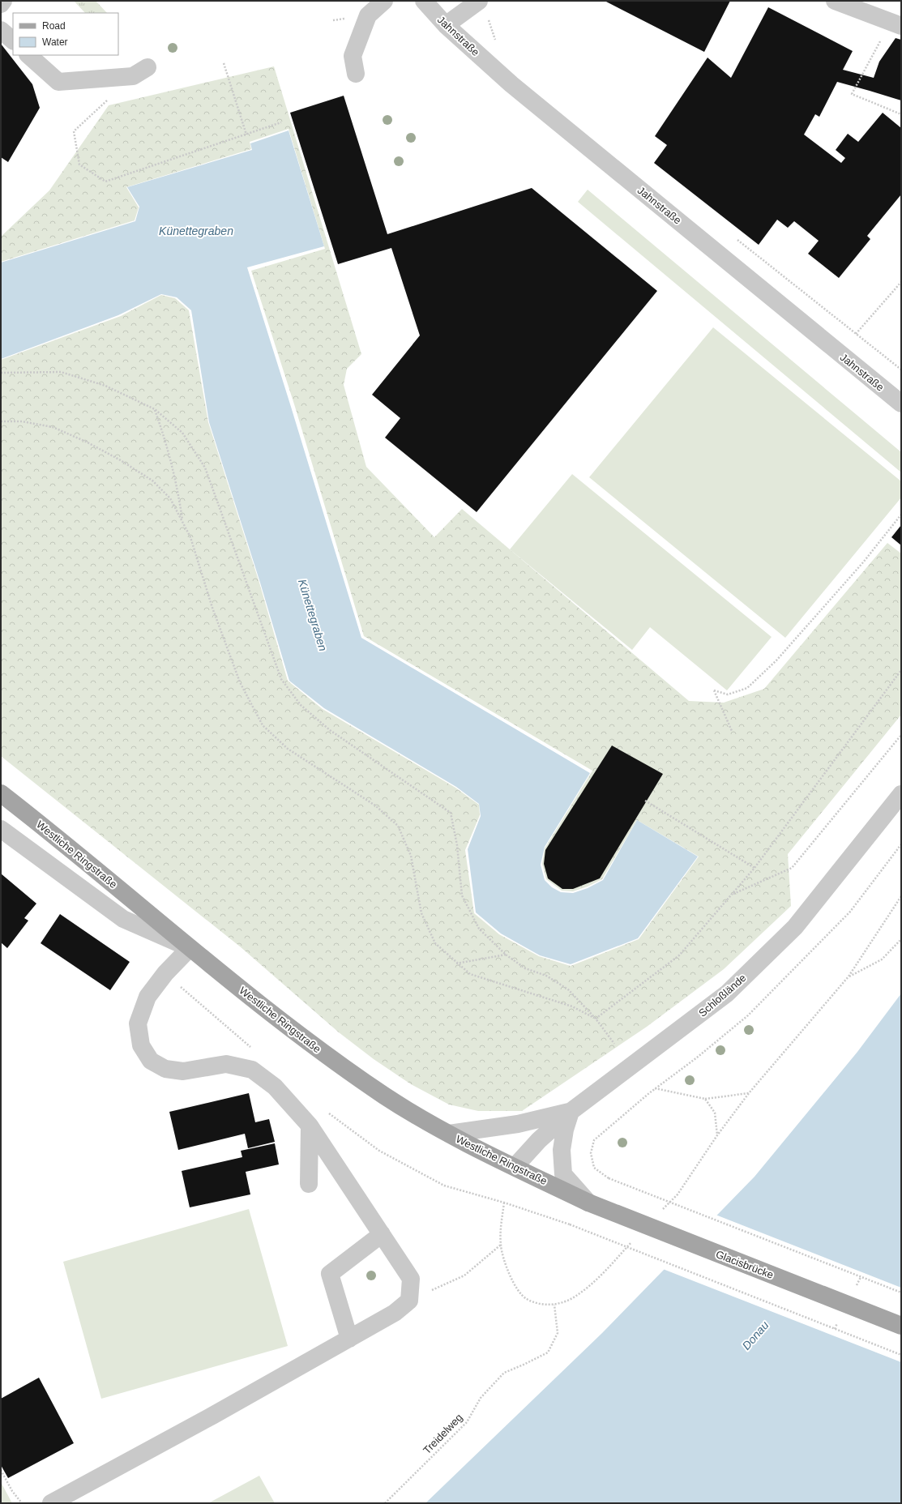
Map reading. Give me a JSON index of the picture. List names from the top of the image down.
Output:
{
  "streets": {
    "main road": ["Westliche Ringstraße", "Glacisbrücke"],
    "street": ["Jahnstraße", "Schloßlände"],
    "path": ["Treidelweg"]
  },
  "crossings": [
    ["Westliche Ringstraße", "Schloßlände"],
    ["Westliche Ringstraße", "Glacisbrücke"]
  ],
  "water": ["Künettegraben", "Donau"],
  "legend": ["Road", "Water"]
}
